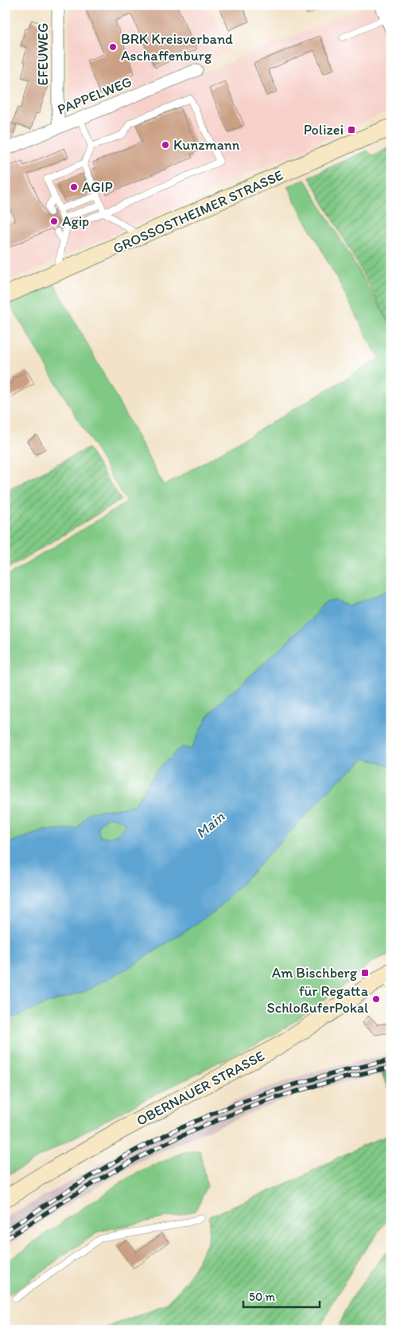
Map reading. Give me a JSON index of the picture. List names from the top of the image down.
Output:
{
  "streets": {
    "main road": ["GROSSOSTHEIMER STRASSE", "OBERNAUER STRASSE"],
    "street": ["EFEUWEG", "PAPPELWEG"]
  },
  "crossings": [
    ["EFEUWEG", "PAPPELWEG"]
  ],
  "water": ["Main"],
  "places": {
    "other": [
      "BRK Kreisverband Aschaffenburg",
      "Kunzmann",
      "AGIP",
      "Agip",
      "für Regatta SchloßuferPokal"
    ],
    "transit": ["Polizei", "Am Bischberg"]
  },
  "scale_bar": "50 m"
}
